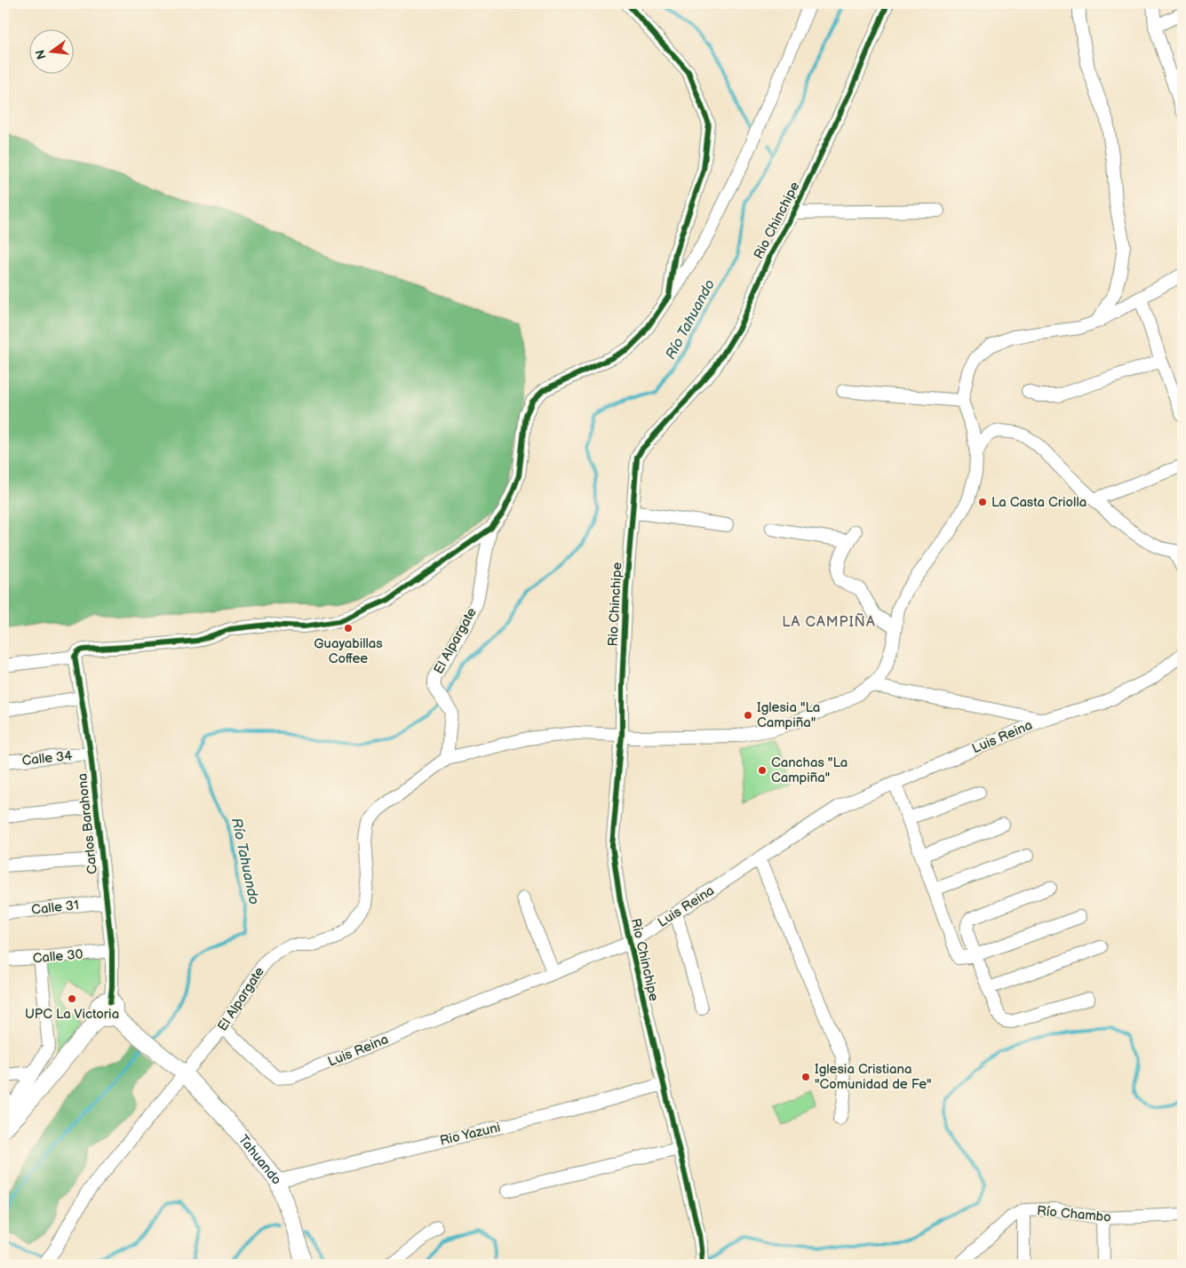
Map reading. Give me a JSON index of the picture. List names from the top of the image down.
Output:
{
  "streets": {
    "street": [
      "Rio Chinchipe",
      "El Alpargate",
      "Luis Reina",
      "Calle 34",
      "Carlos Barahona",
      "Calle 31",
      "Calle 30",
      "Rio Yazuni",
      "Tahuando",
      "Río Chambo"
    ]
  },
  "crossings": [
    ["Rio Chinchipe", "Luis Reina"],
    ["Rio Chinchipe", "Rio Yazuni"],
    ["El Alpargate", "Luis Reina"],
    ["El Alpargate", "Tahuando"],
    ["Calle 34", "Carlos Barahona"],
    ["Carlos Barahona", "Calle 31"],
    ["Carlos Barahona", "Calle 30"],
    ["Carlos Barahona", "Tahuando"],
    ["Rio Yazuni", "Tahuando"]
  ],
  "districts": ["LA CAMPIÑA"],
  "water": ["Río Tahuando"],
  "places": [
    "La Casta Criolla",
    "Guayabillas Coffee",
    "Iglesia \"La Campiña\"",
    "Canchas \"La Campiña\"",
    "UPC La Victoria",
    "Iglesia Cristiana \"Comunidad de Fe\""
  ],
  "north": "left"
}
